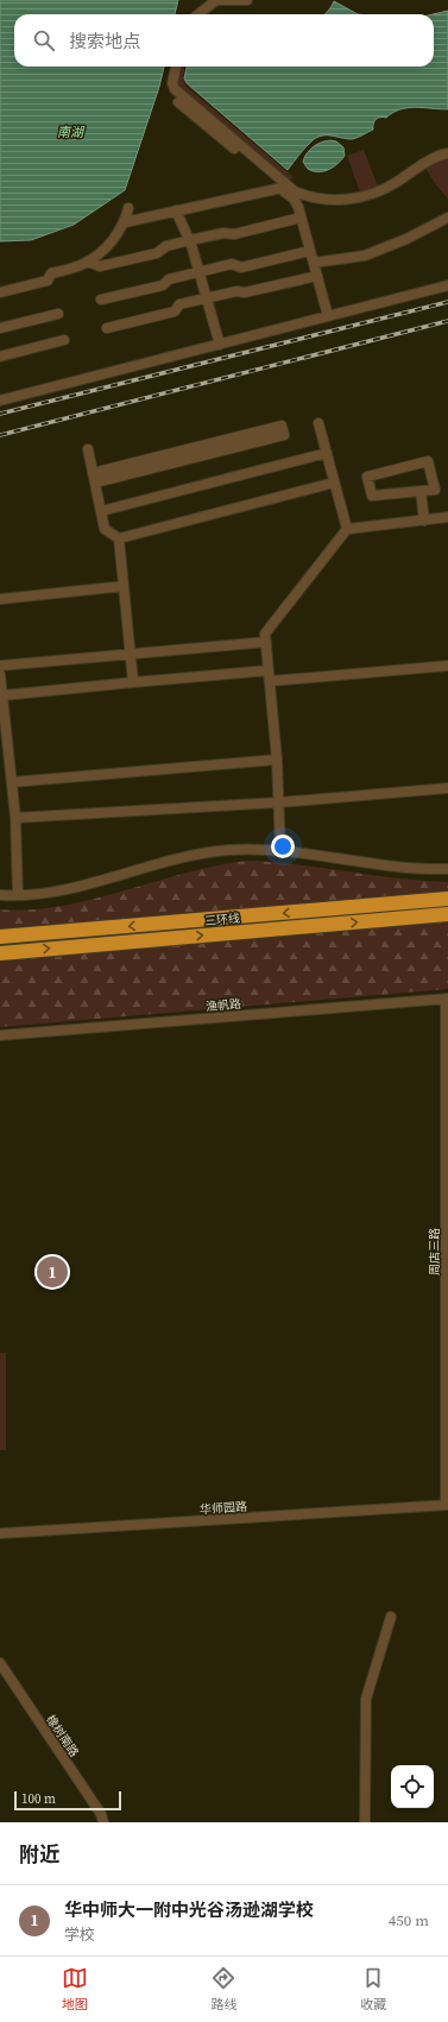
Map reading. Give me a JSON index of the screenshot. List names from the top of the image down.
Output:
{
  "streets": {
    "highway": ["三环线"],
    "street": [
      "渔帆路",
      "周店三路",
      "华师园路",
      "橡树南路"
    ]
  },
  "crossings": [
    ["渔帆路", "周店三路"],
    ["周店三路", "华师园路"]
  ],
  "water": ["南湖"],
  "scale_bar": "100 m",
  "page": {
    "search": "搜索地点",
    "pins": "1",
    "scale": "100 m",
    "heading": "附近",
    "list": [
      {
        "mark": "1",
        "name": "华中师大一附中光谷汤逊湖学校",
        "note": "学校",
        "value": "450 m"
      }
    ],
    "nav": ["地图", "路线", "收藏"]
  }
}
